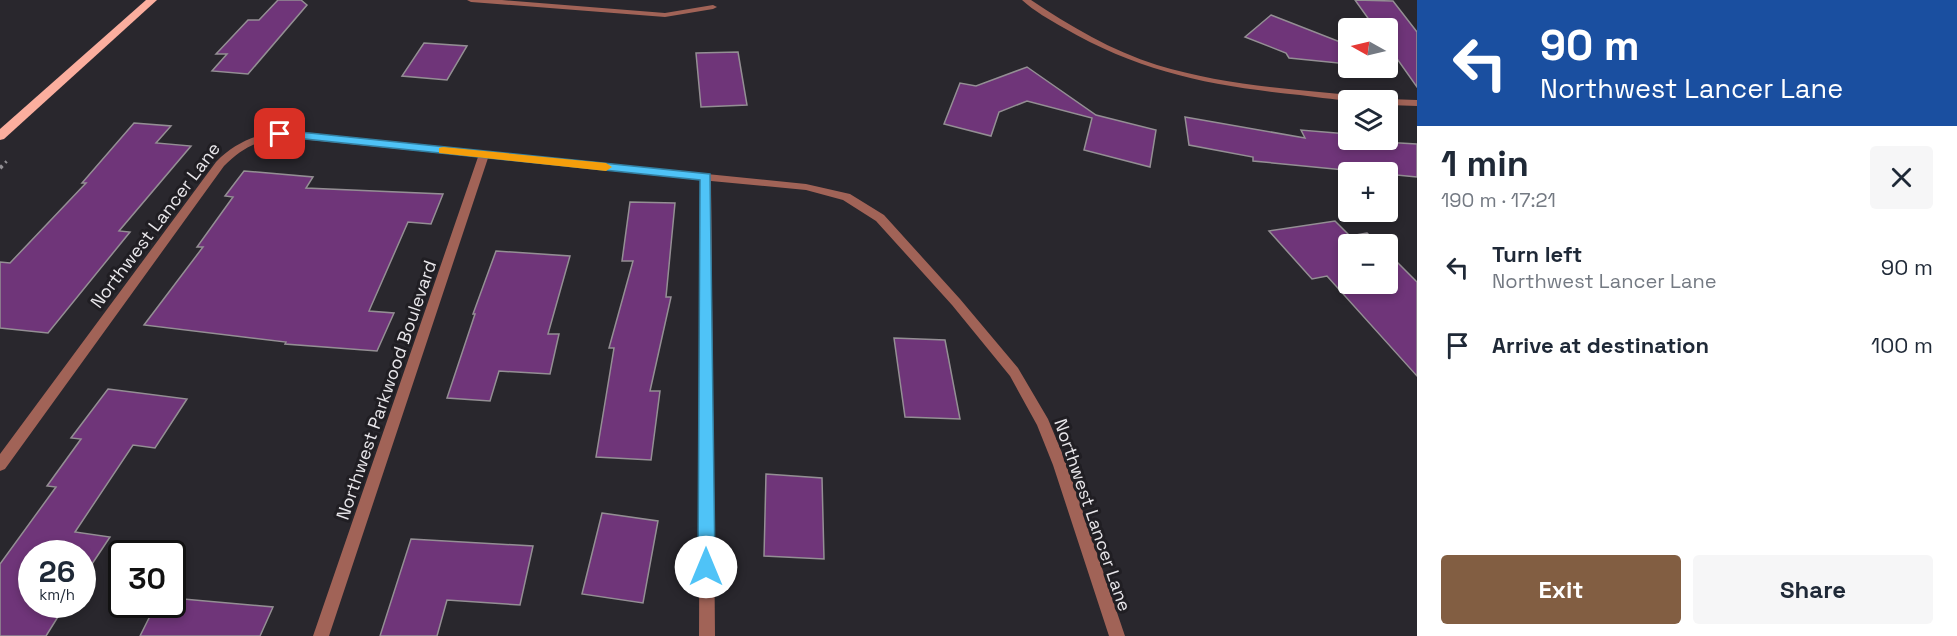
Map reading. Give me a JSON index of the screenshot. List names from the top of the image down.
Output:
{
  "streets": {
    "street": ["Northwest Lancer Lane", "Northwest Parkwood Boulevard"]
  },
  "crossings": [
    ["Northwest Lancer Lane", "Northwest Parkwood Boulevard"]
  ],
  "north": "left",
  "page": {
    "turn": ["90 m", "Northwest Lancer Lane"],
    "map_buttons": ["+", "−"],
    "heading": ["1 min", "190 m · 17:21"],
    "list": [
      {
        "name": "Turn left",
        "note": "Northwest Lancer Lane",
        "value": "90 m"
      },
      {
        "name": "Arrive at destination",
        "value": "100 m"
      }
    ],
    "speed": "26 km/h",
    "limit": "30",
    "buttons": ["Exit", "Share"]
  }
}
